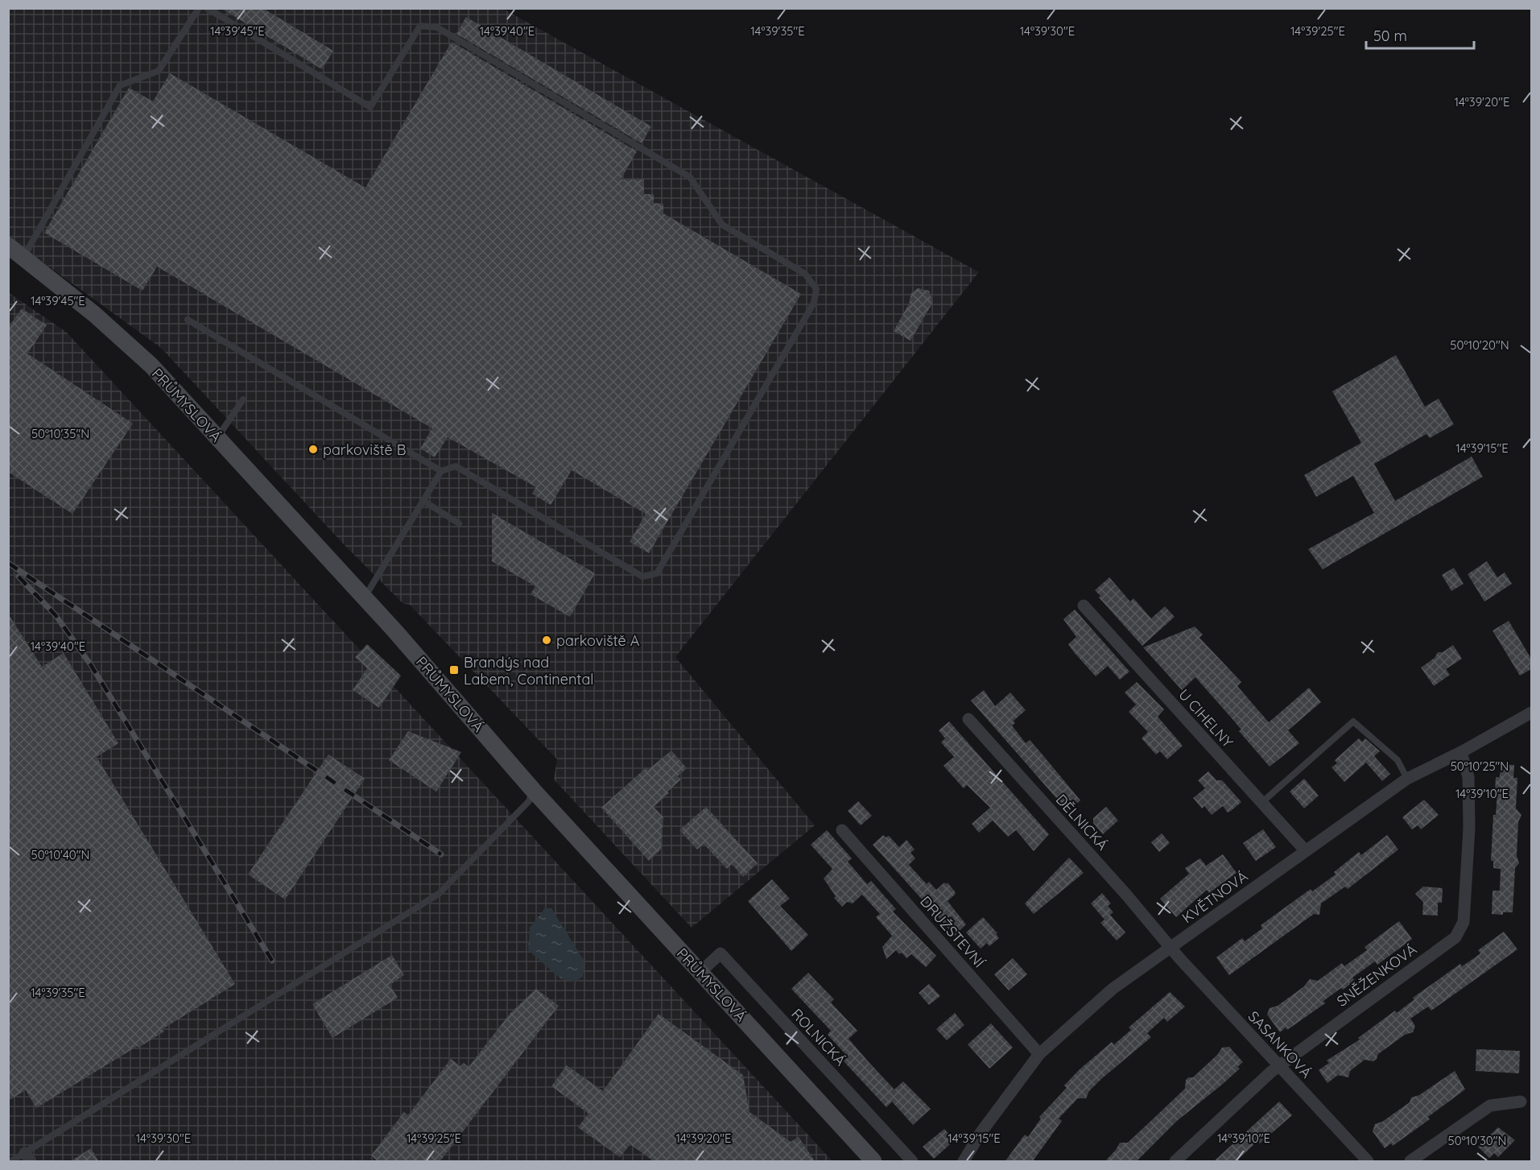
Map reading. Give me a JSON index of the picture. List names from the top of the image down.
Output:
{
  "streets": {
    "main road": ["PRŮMYSLOVÁ"],
    "street": [
      "U CIHELNY",
      "DĚLNICKÁ",
      "KVĚTNOVÁ",
      "DRUŽSTEVNÍ",
      "SNĚŽENKOVÁ",
      "ROLNICKÁ",
      "SASANKOVÁ"
    ]
  },
  "crossings": [
    ["PRŮMYSLOVÁ", "ROLNICKÁ"],
    ["U CIHELNY", "KVĚTNOVÁ"],
    ["DĚLNICKÁ", "KVĚTNOVÁ"],
    ["DĚLNICKÁ", "SASANKOVÁ"],
    ["KVĚTNOVÁ", "DRUŽSTEVNÍ"],
    ["KVĚTNOVÁ", "SNĚŽENKOVÁ"],
    ["KVĚTNOVÁ", "SASANKOVÁ"],
    ["SNĚŽENKOVÁ", "SASANKOVÁ"]
  ],
  "places": {
    "other": ["parkoviště B", "parkoviště A"],
    "transit": ["Brandýs nad Labem, Continental"]
  },
  "scale_bar": "50 m",
  "coordinates": [
    "14°39'45\"E",
    "14°39'40\"E",
    "14°39'35\"E",
    "14°39'30\"E",
    "14°39'25\"E",
    "14°39'20\"E",
    "50°10'20\"N",
    "50°10'35\"N",
    "14°39'15\"E",
    "50°10'25\"N",
    "14°39'10\"E",
    "50°10'40\"N",
    "50°10'30\"N"
  ]
}
